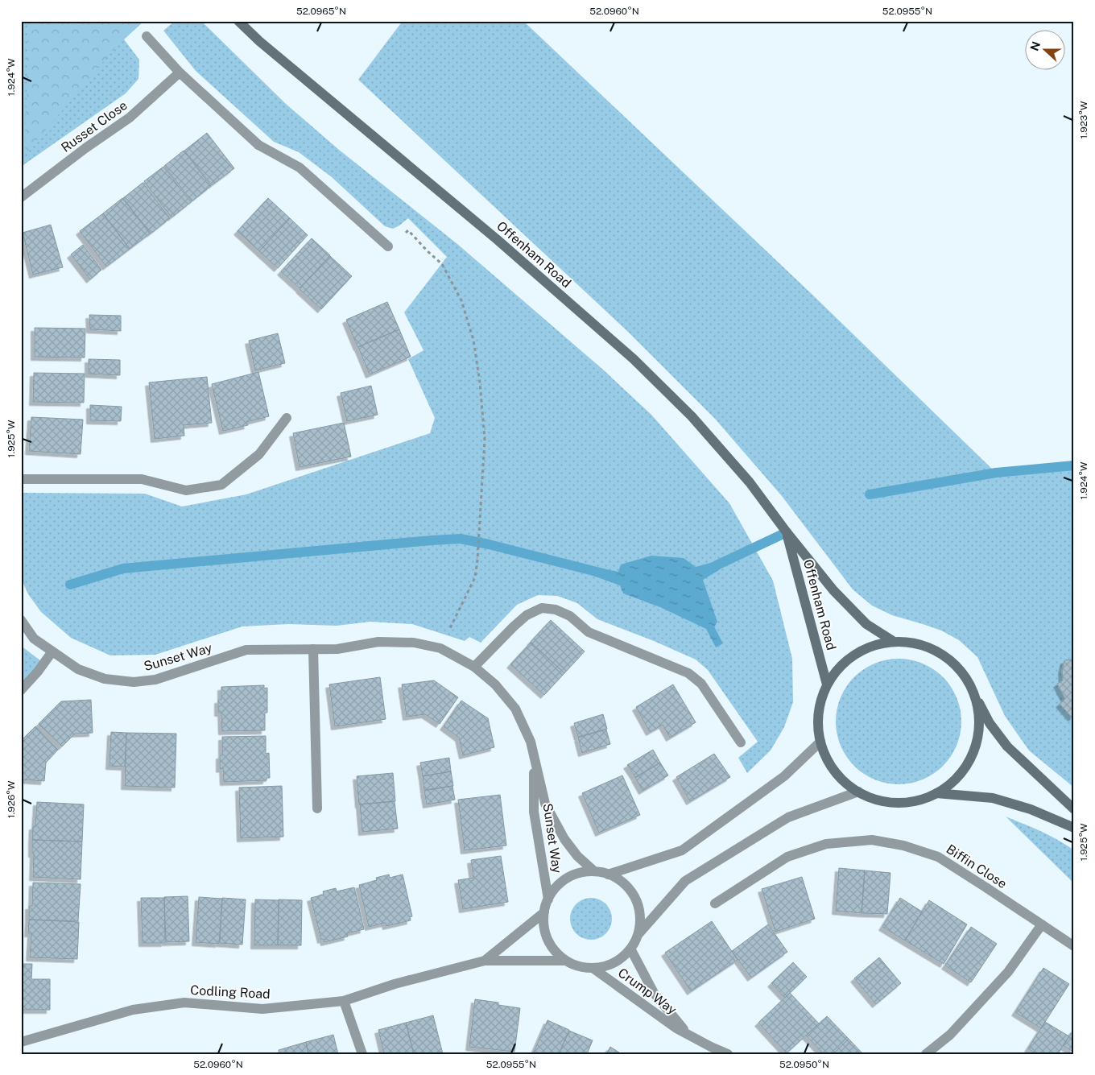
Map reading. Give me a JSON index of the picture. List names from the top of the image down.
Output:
{
  "streets": {
    "main road": ["Offenham Road"],
    "street": [
      "Russet Close",
      "Sunset Way",
      "Biffin Close",
      "Crump Way",
      "Codling Road"
    ]
  },
  "crossings": [
    ["Sunset Way", "Crump Way"],
    ["Sunset Way", "Codling Road"],
    ["Crump Way", "Codling Road"]
  ],
  "north": "left",
  "coordinates": [
    "52.0965°N",
    "52.0960°N",
    "52.0955°N",
    "1.924°W",
    "1.923°W",
    "1.925°W",
    "1.926°W",
    "52.0950°N"
  ]
}
